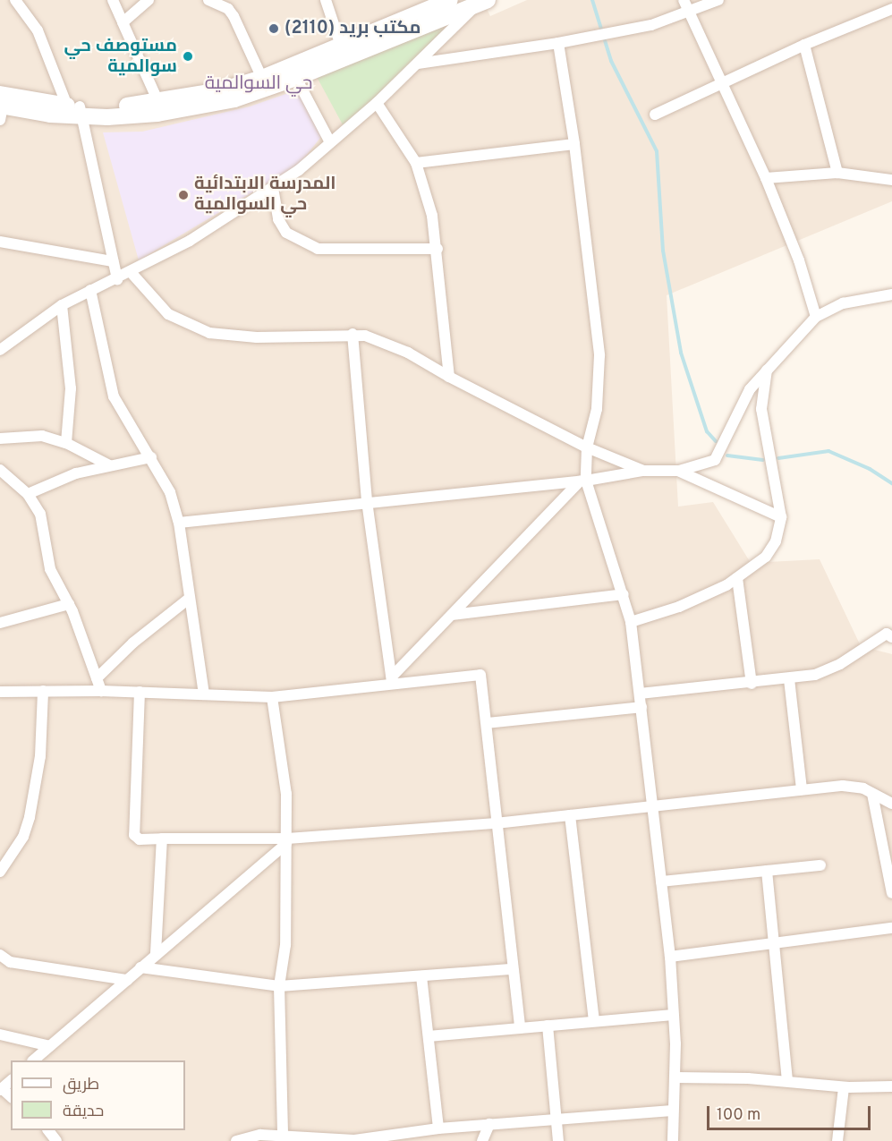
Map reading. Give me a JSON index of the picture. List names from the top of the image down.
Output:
{
  "districts": ["حي السوالمية"],
  "places": ["مكتب بريد (2110)", "مستوصف حي سوالمية", "المدرسة الابتدائية حي السوالمية"],
  "legend": ["طريق", "حديقة"],
  "scale_bar": "100 m"
}
